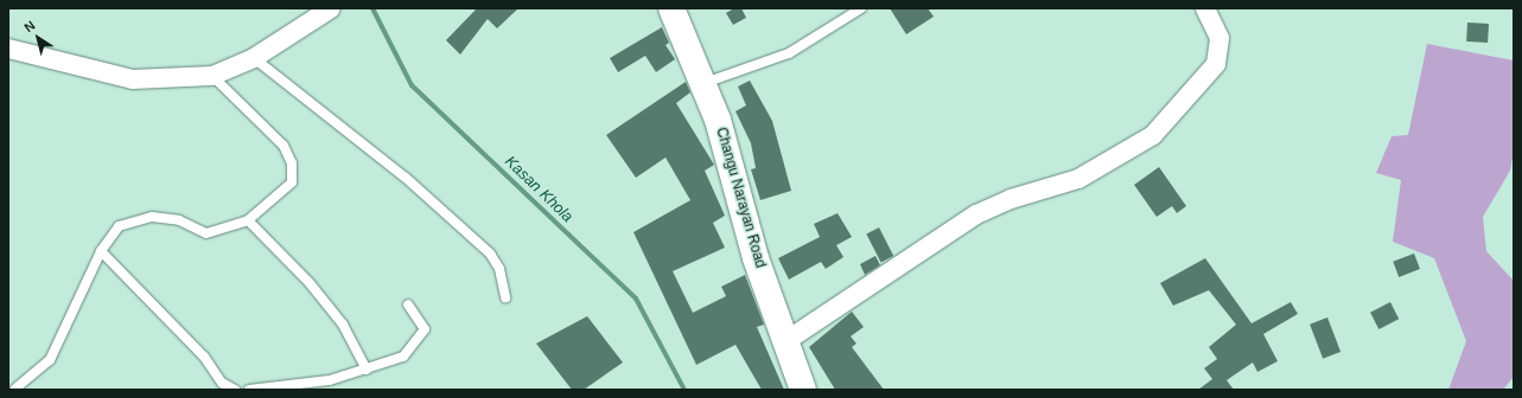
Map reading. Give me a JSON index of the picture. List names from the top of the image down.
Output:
{
  "streets": {
    "main road": ["Changu Narayan Road"]
  },
  "water": ["Kasan Khola"],
  "north": "top left"
}
